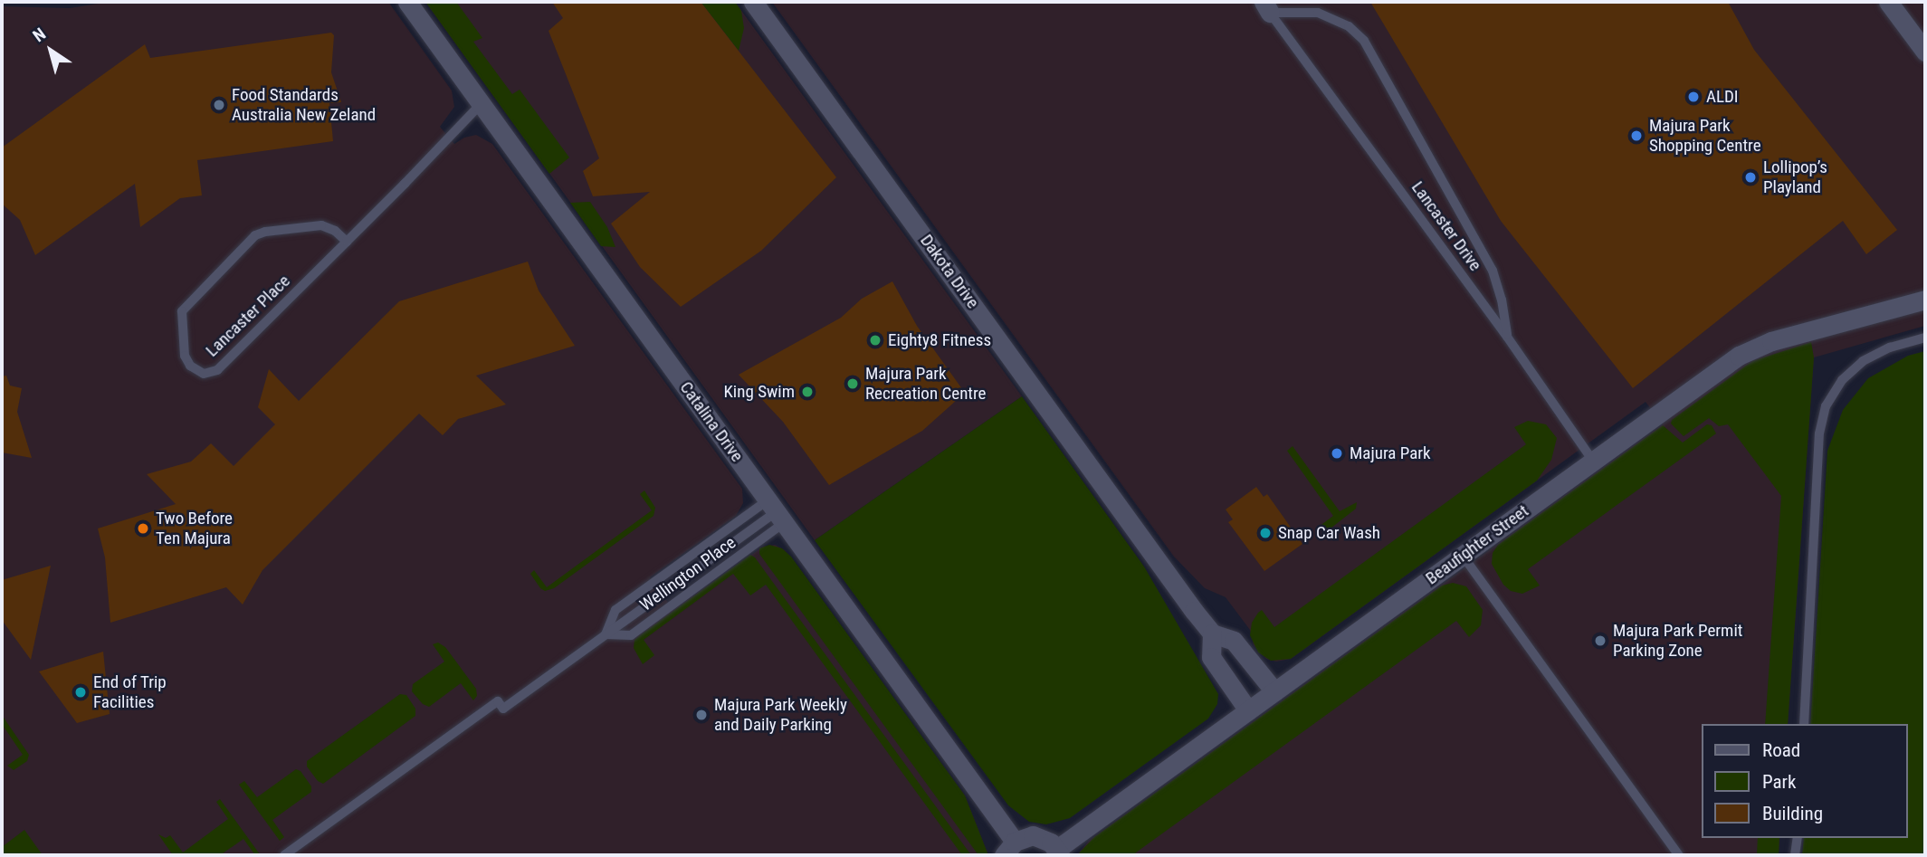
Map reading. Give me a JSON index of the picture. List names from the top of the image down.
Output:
{
  "streets": {
    "street": ["Dakota Drive", "Catalina Drive", "Beaufighter Street"],
    "lane": ["Lancaster Drive", "Lancaster Place", "Wellington Place"]
  },
  "crossings": [
    ["Lancaster Drive", "Beaufighter Street"],
    ["Dakota Drive", "Beaufighter Street"],
    ["Lancaster Place", "Catalina Drive"],
    ["Catalina Drive", "Wellington Place"]
  ],
  "places": [
    "ALDI",
    "Food Standards Australia New Zeland",
    "Majura Park Shopping Centre",
    "Lollipop’s Playland",
    "Eighty8 Fitness",
    "Majura Park Recreation Centre",
    "King Swim",
    "Majura Park",
    "Two Before Ten Majura",
    "Snap Car Wash",
    "Majura Park Permit Parking Zone",
    "End of Trip Facilities",
    "Majura Park Weekly and Daily Parking"
  ],
  "legend": ["Road", "Park", "Building"],
  "north": "top left"
}
